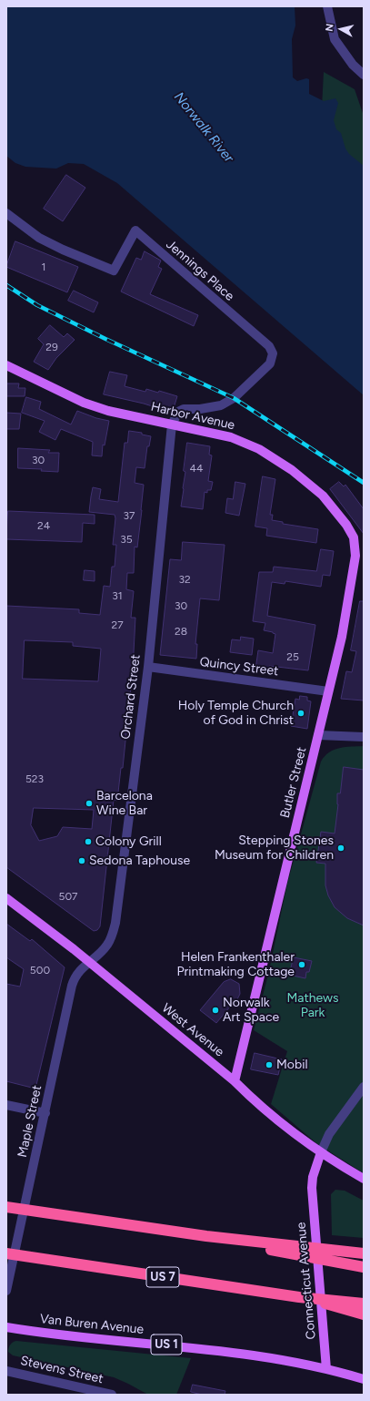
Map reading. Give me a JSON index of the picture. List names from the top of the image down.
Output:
{
  "streets": {
    "highway": ["US 7"],
    "main road": [
      "Harbor Avenue",
      "Butler Street",
      "West Avenue",
      "Connecticut Avenue",
      "Van Buren Avenue",
      "US 1"
    ],
    "street": [
      "Jennings Place",
      "Quincy Street",
      "Orchard Street",
      "Maple Street",
      "Stevens Street"
    ]
  },
  "crossings": [
    ["Jennings Place", "Harbor Avenue"],
    ["Jennings Place", "Orchard Street"],
    ["Harbor Avenue", "Orchard Street"],
    ["Harbor Avenue", "Butler Street"],
    ["Quincy Street", "Orchard Street"],
    ["Quincy Street", "Butler Street"],
    ["Orchard Street", "West Avenue"],
    ["Orchard Street", "Maple Street"],
    ["Butler Street", "West Avenue"],
    ["West Avenue", "Maple Street"],
    ["West Avenue", "Connecticut Avenue"],
    ["Connecticut Avenue", "Van Buren Avenue"],
    ["Connecticut Avenue", "US 1"],
    ["Van Buren Avenue", "US 1"]
  ],
  "water": ["Norwalk River"],
  "parks": ["Mathews Park"],
  "places": [
    "Holy Temple Church of God in Christ",
    "Barcelona Wine Bar",
    "Colony Grill",
    "Stepping Stones Museum for Children",
    "Sedona Taphouse",
    "Helen Frankenthaler Printmaking Cottage",
    "Norwalk Art Space",
    "Mobil"
  ],
  "house_numbers": [
    "1",
    "29",
    "30",
    "44",
    "37",
    "24",
    "35",
    "32",
    "31",
    "30",
    "27",
    "28",
    "25",
    "523",
    "507",
    "500"
  ],
  "north": "left"
}
